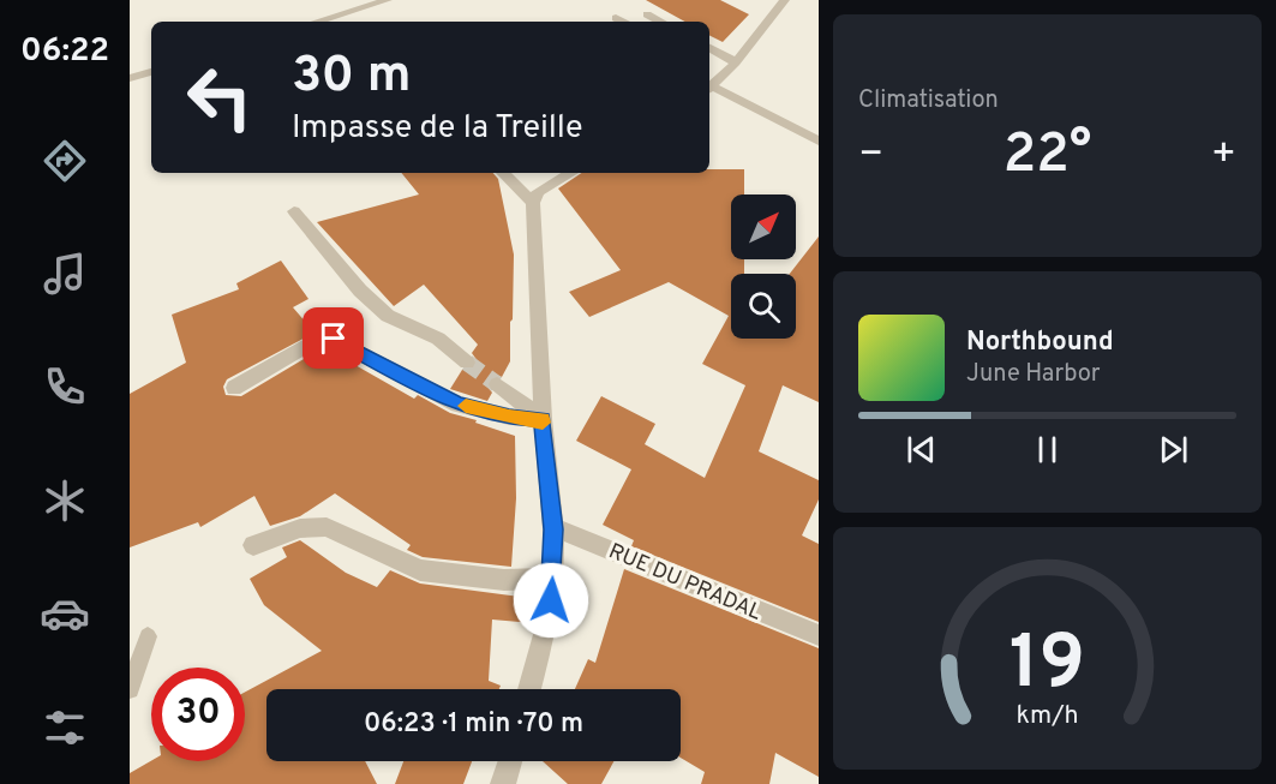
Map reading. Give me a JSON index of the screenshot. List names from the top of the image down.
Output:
{
  "streets": {
    "street": ["RUE DU PRADAL"]
  },
  "north": "top right",
  "page": {
    "tabs": "06:22",
    "tile": "Climatisation",
    "turn": ["30 m", "Impasse de la Treille"],
    "heat": ["−", "22°", "+"],
    "song": ["Northbound", "June Harbor"],
    "limit": "30",
    "trip": "06:23 · 1 min · 70 m",
    "gauge": ["19", "km/h"]
  }
}
